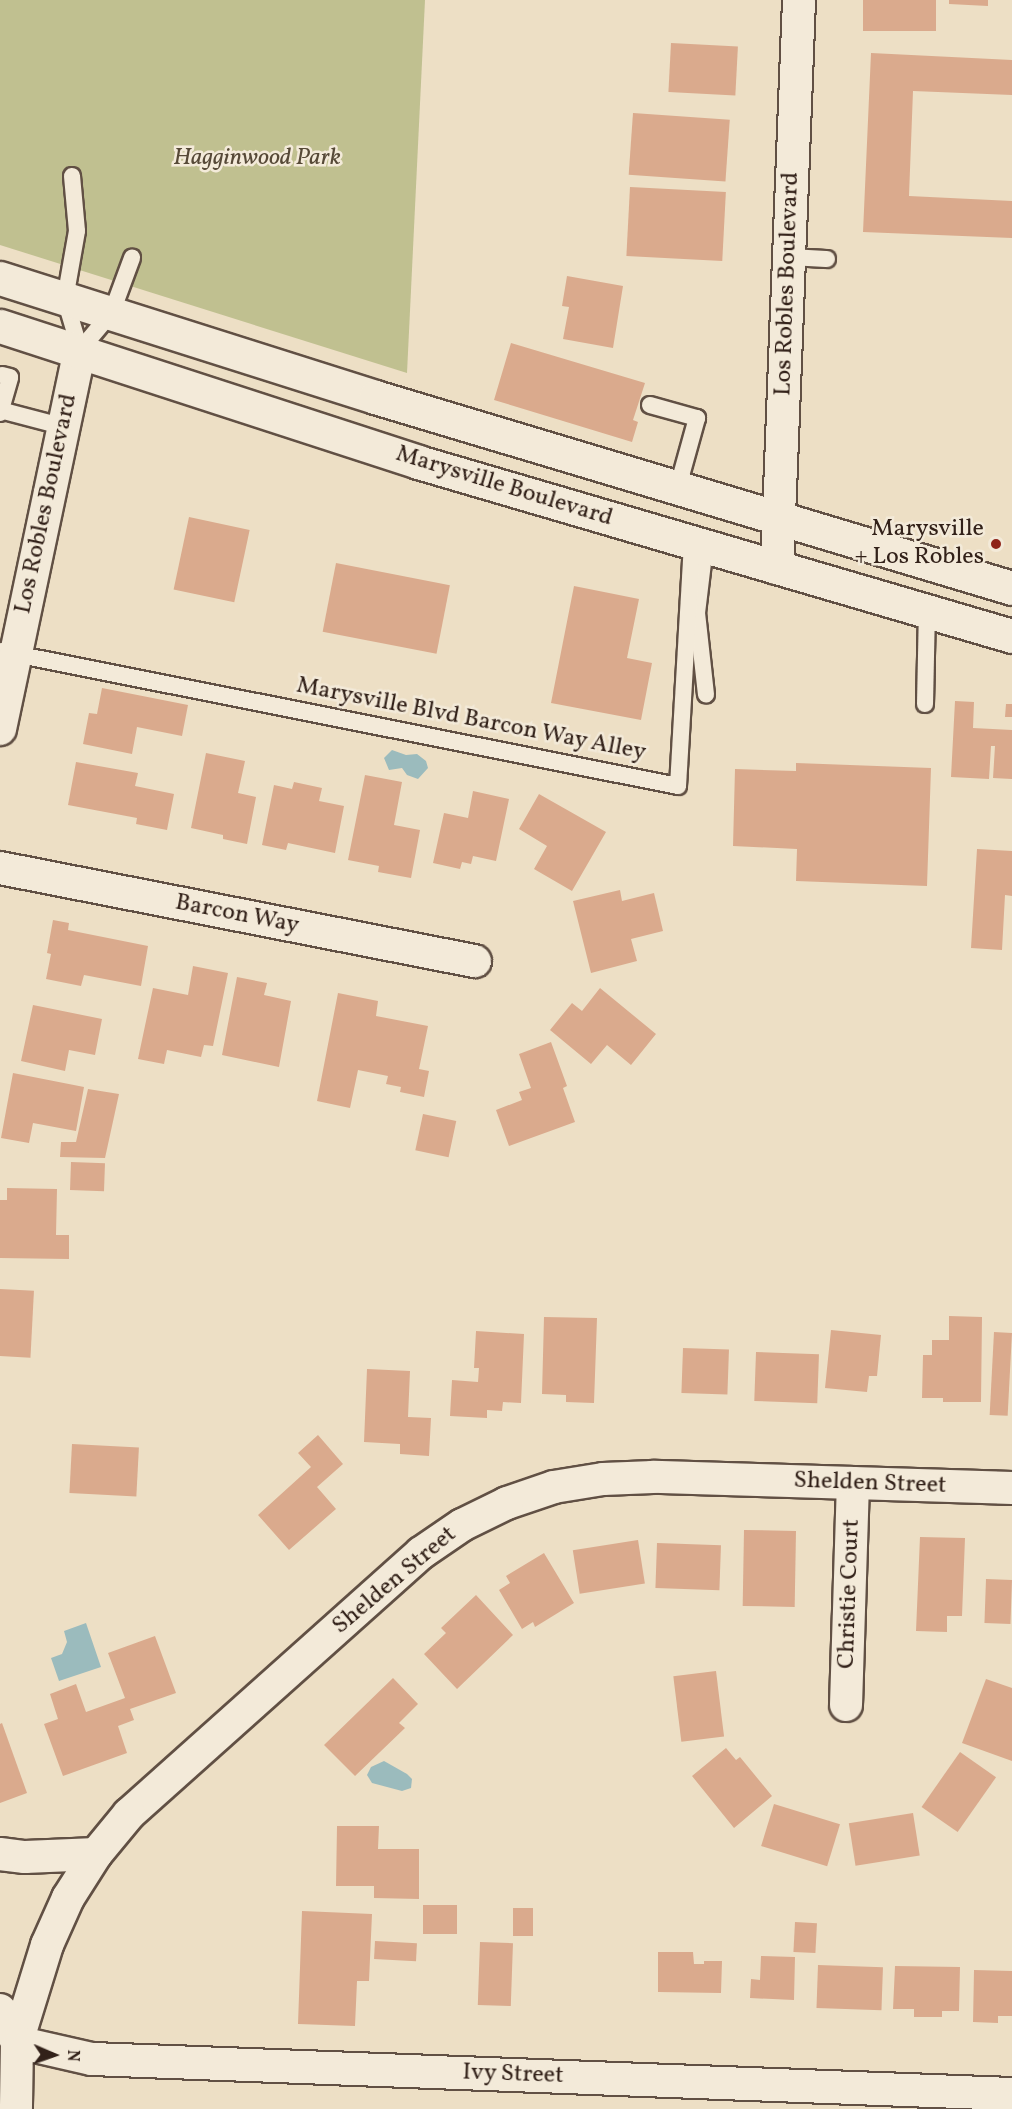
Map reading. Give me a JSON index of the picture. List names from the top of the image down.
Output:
{
  "streets": {
    "main road": ["Marysville Boulevard"],
    "street": [
      "Los Robles Boulevard",
      "Barcon Way",
      "Shelden Street",
      "Christie Court",
      "Ivy Street"
    ],
    "lane": ["Marysville Blvd Barcon Way Alley"]
  },
  "crossings": [
    ["Los Robles Boulevard", "Marysville Boulevard"],
    ["Los Robles Boulevard", "Marysville Blvd Barcon Way Alley"],
    ["Marysville Boulevard", "Marysville Blvd Barcon Way Alley"],
    ["Shelden Street", "Christie Court"],
    ["Shelden Street", "Ivy Street"]
  ],
  "parks": ["Hagginwood Park"],
  "places": ["Marysville + Los Robles"],
  "north": "right"
}
